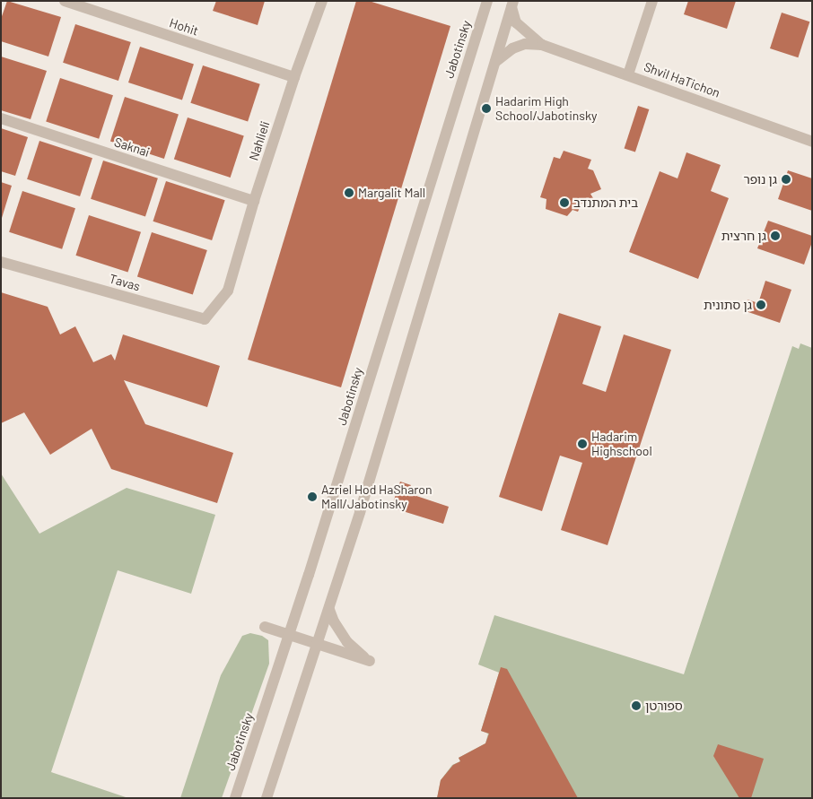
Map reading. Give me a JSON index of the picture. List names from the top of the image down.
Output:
{
  "streets": {
    "street": [
      "Hohit",
      "Jabotinsky",
      "Shvil HaTichon",
      "Nahlieli",
      "Saknai",
      "Tavas"
    ]
  },
  "crossings": [
    ["Hohit", "Nahlieli"],
    ["Nahlieli", "Saknai"],
    ["Nahlieli", "Tavas"]
  ],
  "places": [
    "Hadarim High School/Jabotinsky",
    "גן נופר",
    "Margalit Mall",
    "בית המתנדב",
    "גן חרצית",
    "גן סתונית",
    "Hadarim Highschool",
    "Azriel Hod HaSharon Mall/Jabotinsky",
    "ספורטן"
  ]
}
